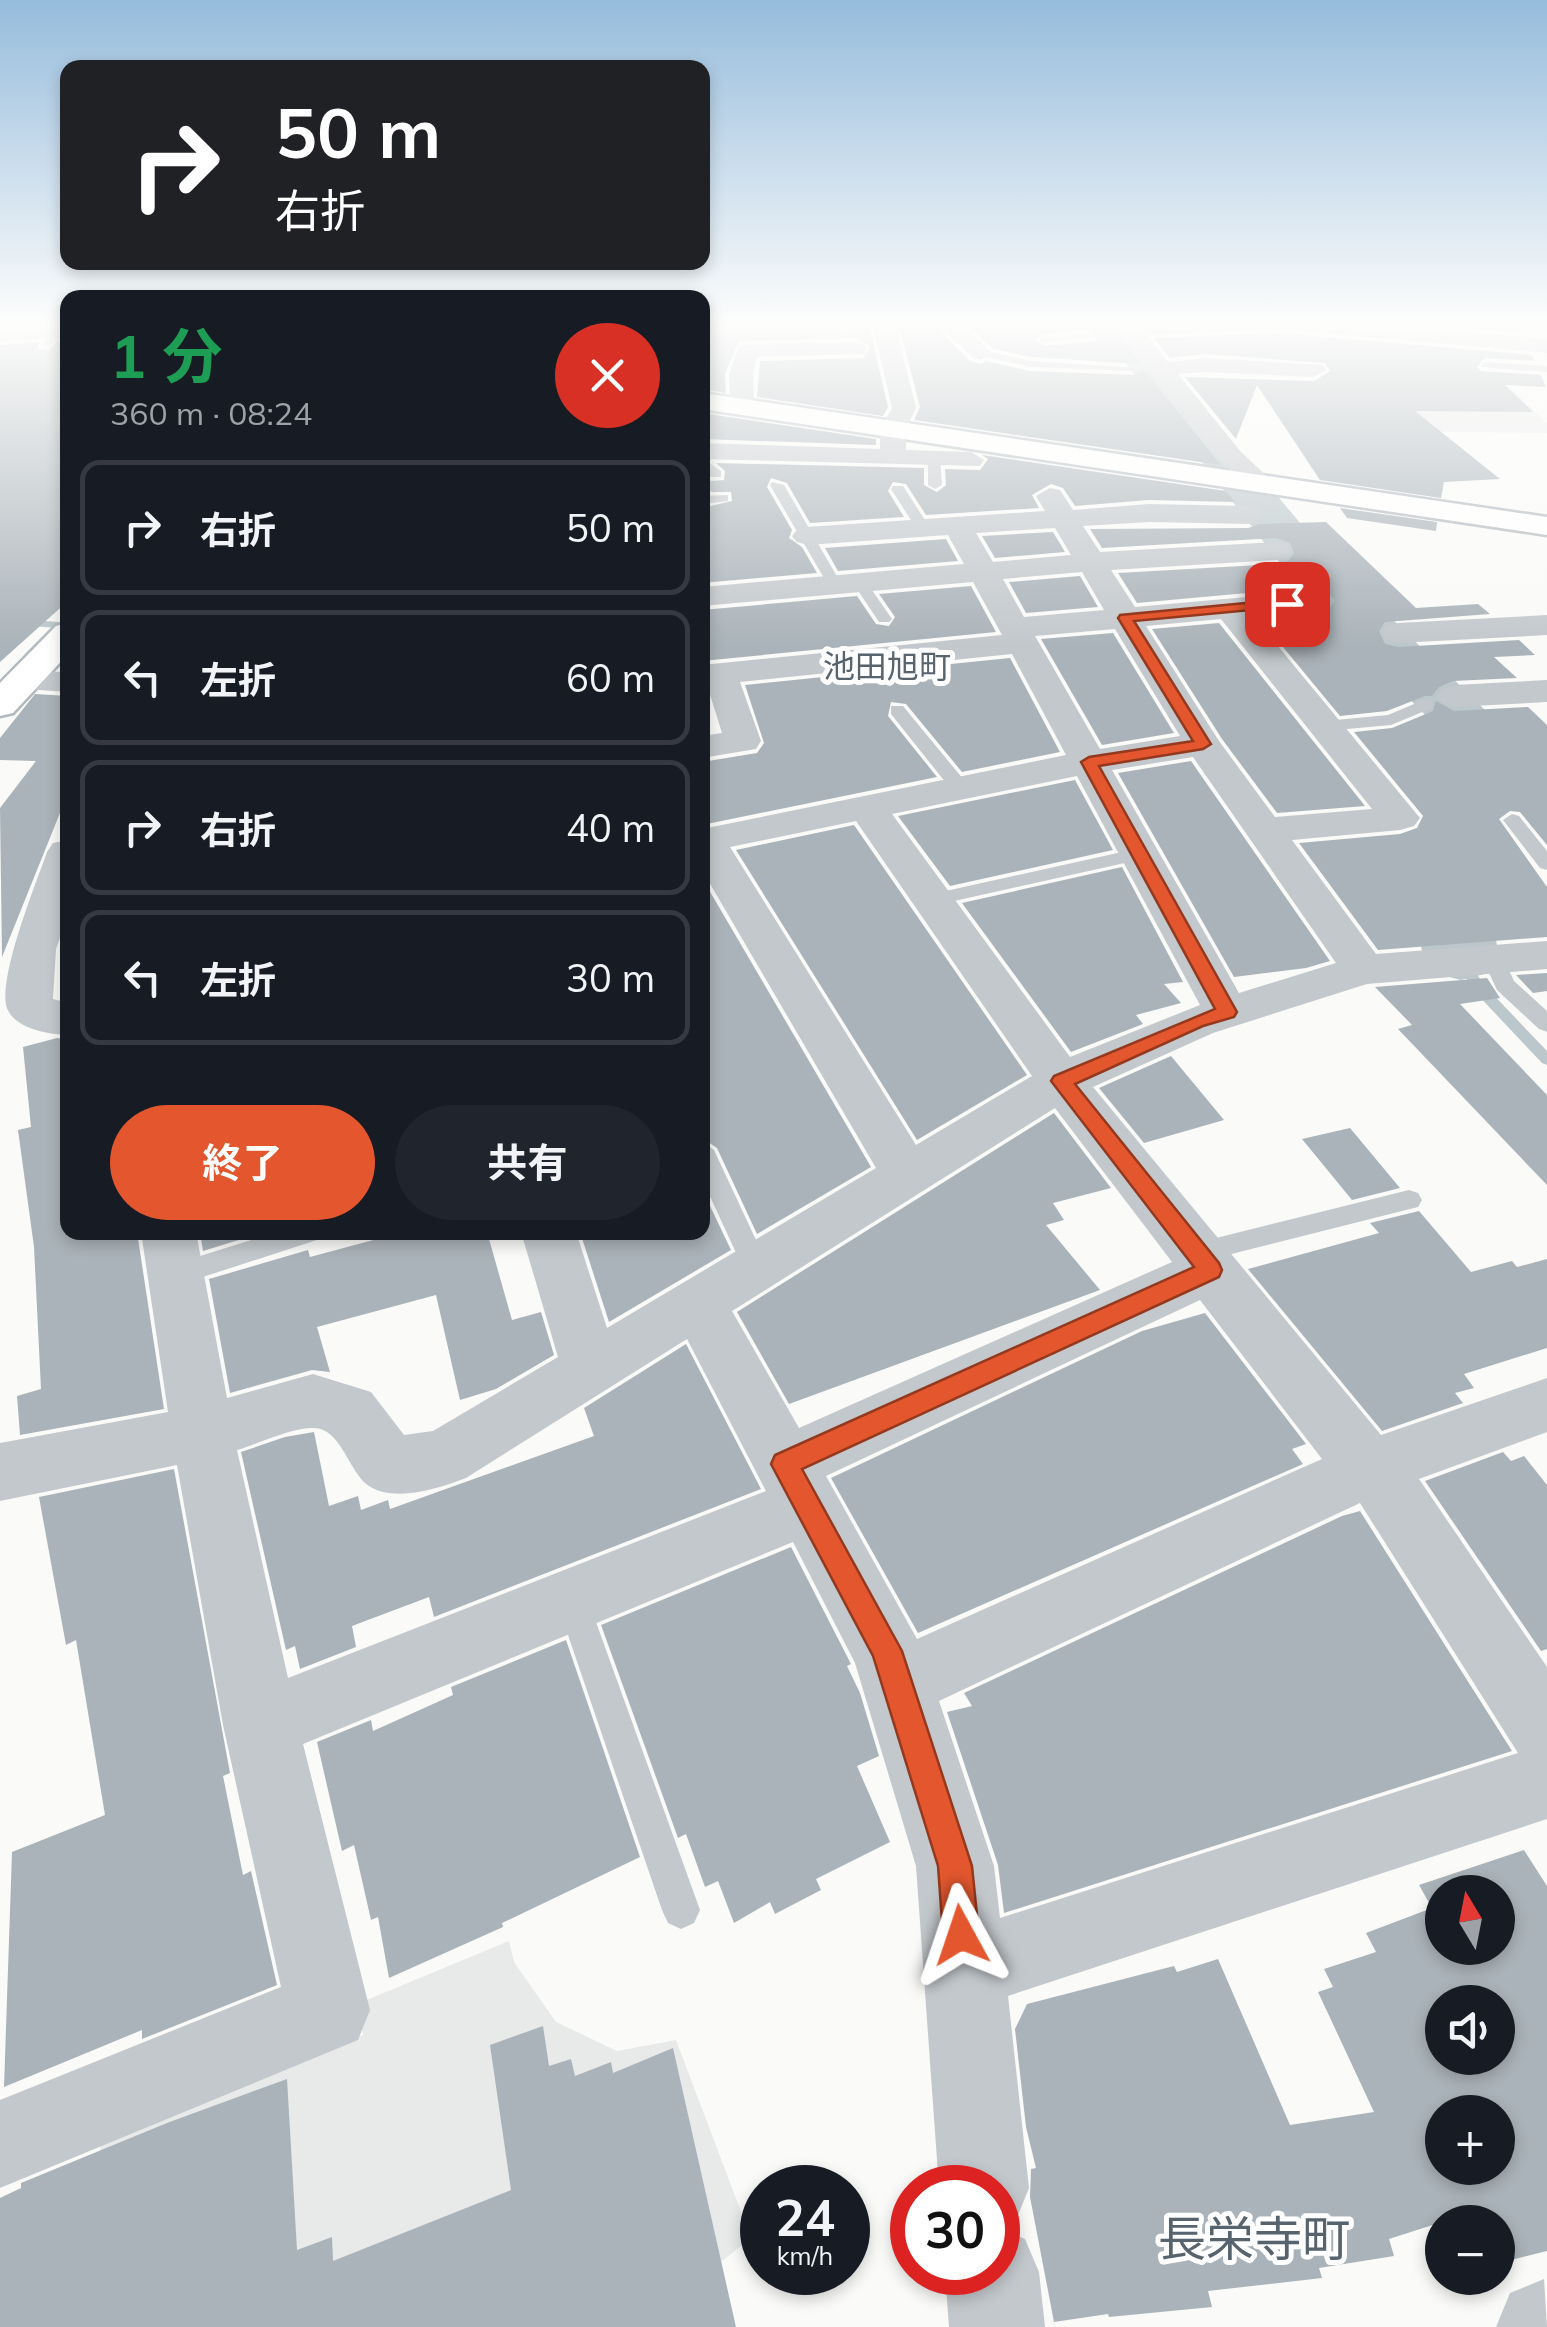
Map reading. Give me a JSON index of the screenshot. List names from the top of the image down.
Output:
{
  "districts": ["池田旭町", "長栄寺町"],
  "north": "top",
  "page": {
    "turn": ["50 m", "右折"],
    "heading": ["1 分", "360 m · 08:24"],
    "list": [
      {
        "name": "右折",
        "value": "50 m"
      },
      {
        "name": "左折",
        "value": "60 m"
      },
      {
        "name": "右折",
        "value": "40 m"
      },
      {
        "name": "左折",
        "value": "30 m"
      }
    ],
    "buttons": ["終了", "共有"],
    "map_buttons": ["+", "−"],
    "speed": "24 km/h",
    "limit": "30"
  }
}
